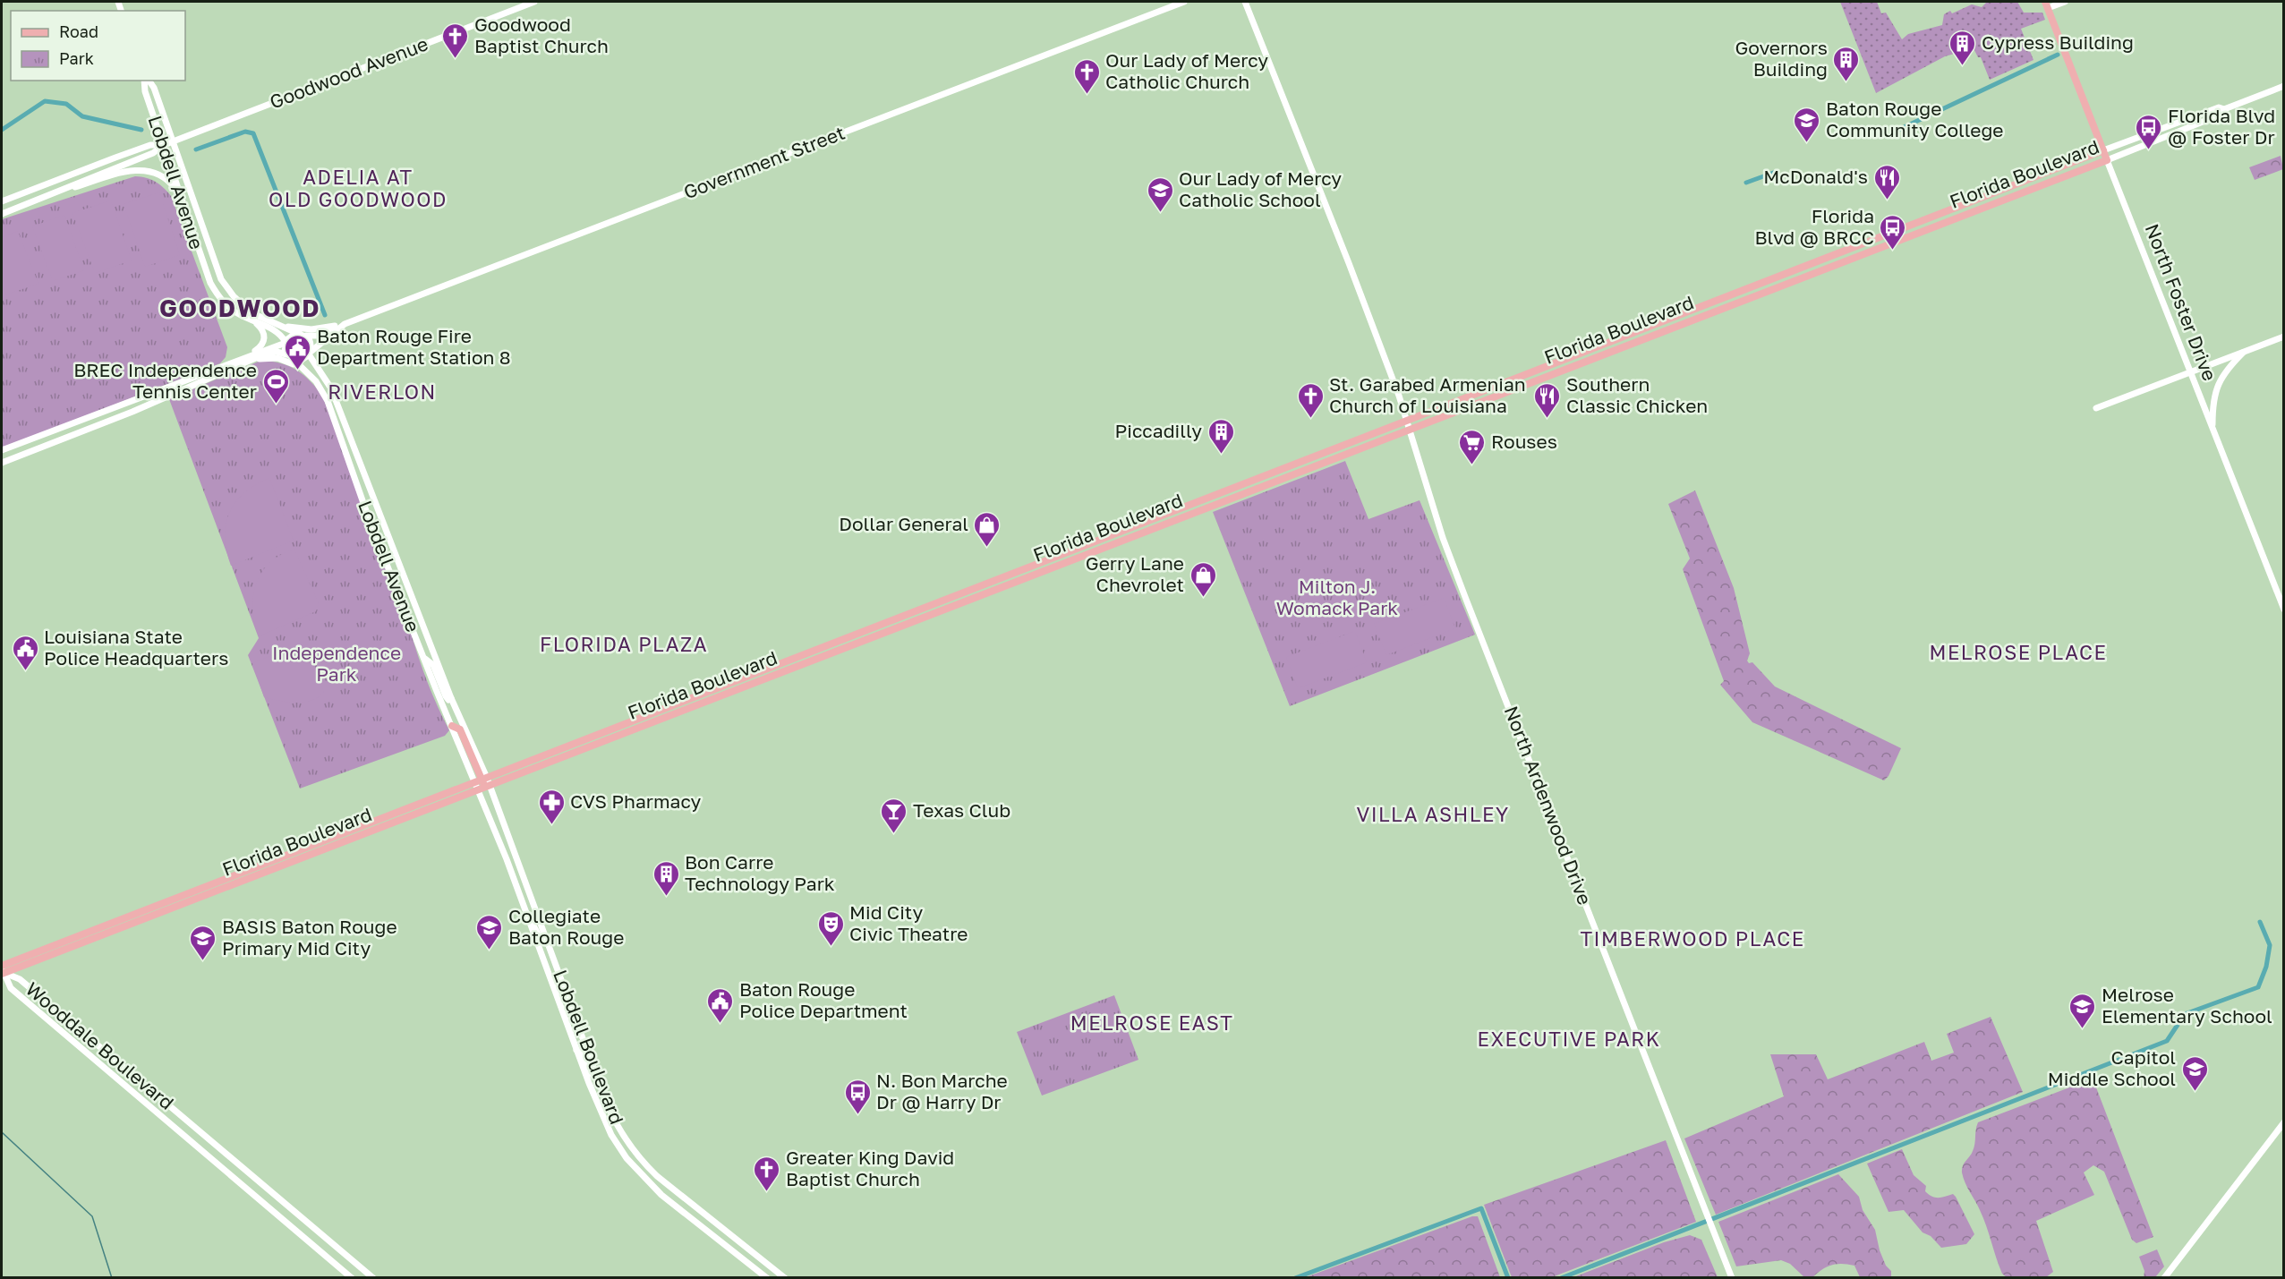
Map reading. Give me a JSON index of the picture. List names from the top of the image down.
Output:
{
  "streets": {
    "main road": [
      "Goodwood Avenue",
      "Government Street",
      "Florida Boulevard",
      "Lobdell Avenue",
      "North Foster Drive",
      "North Ardenwood Drive",
      "Wooddale Boulevard",
      "Lobdell Boulevard"
    ]
  },
  "crossings": [
    ["Goodwood Avenue", "Lobdell Avenue"],
    ["Government Street", "Lobdell Avenue"],
    ["Florida Boulevard", "Lobdell Avenue"],
    ["Florida Boulevard", "North Foster Drive"],
    ["Florida Boulevard", "North Ardenwood Drive"],
    ["Florida Boulevard", "Wooddale Boulevard"],
    ["Florida Boulevard", "Lobdell Boulevard"],
    ["Lobdell Avenue", "Lobdell Boulevard"]
  ],
  "districts": [
    "ADELIA AT OLD GOODWOOD",
    "GOODWOOD",
    "RIVERLON",
    "FLORIDA PLAZA",
    "MELROSE PLACE",
    "VILLA ASHLEY",
    "TIMBERWOOD PLACE",
    "MELROSE EAST",
    "EXECUTIVE PARK"
  ],
  "parks": ["Milton J. Womack Park", "Independence Park"],
  "places": {
    "church": [
      "Goodwood Baptist Church",
      "Our Lady of Mercy Catholic Church",
      "St. Garabed Armenian Church of Louisiana",
      "Greater King David Baptist Church"
    ],
    "building": [
      "Cypress Building",
      "Governors Building",
      "Piccadilly",
      "Bon Carre Technology Park"
    ],
    "school or university": [
      "Baton Rouge Community College",
      "Our Lady of Mercy Catholic School",
      "Collegiate Baton Rouge",
      "BASIS Baton Rouge Primary Mid City",
      "Melrose Elementary School",
      "Capitol Middle School"
    ],
    "bus stop": ["Florida Blvd @ Foster Dr", "Florida Blvd @ BRCC", "N. Bon Marche Dr @ Harry Dr"],
    "restaurant": ["McDonald's", "Southern Classic Chicken"],
    "public building": ["Baton Rouge Fire Department Station 8", "Louisiana State Police Headquarters", "Baton Rouge Police Department"],
    "sports": ["BREC Independence Tennis Center"],
    "supermarket": ["Rouses"],
    "shop": ["Dollar General", "Gerry Lane Chevrolet"],
    "pharmacy": ["CVS Pharmacy"],
    "bar": ["Texas Club"],
    "theatre": ["Mid City Civic Theatre"]
  },
  "legend": ["Road", "Park"]
}
